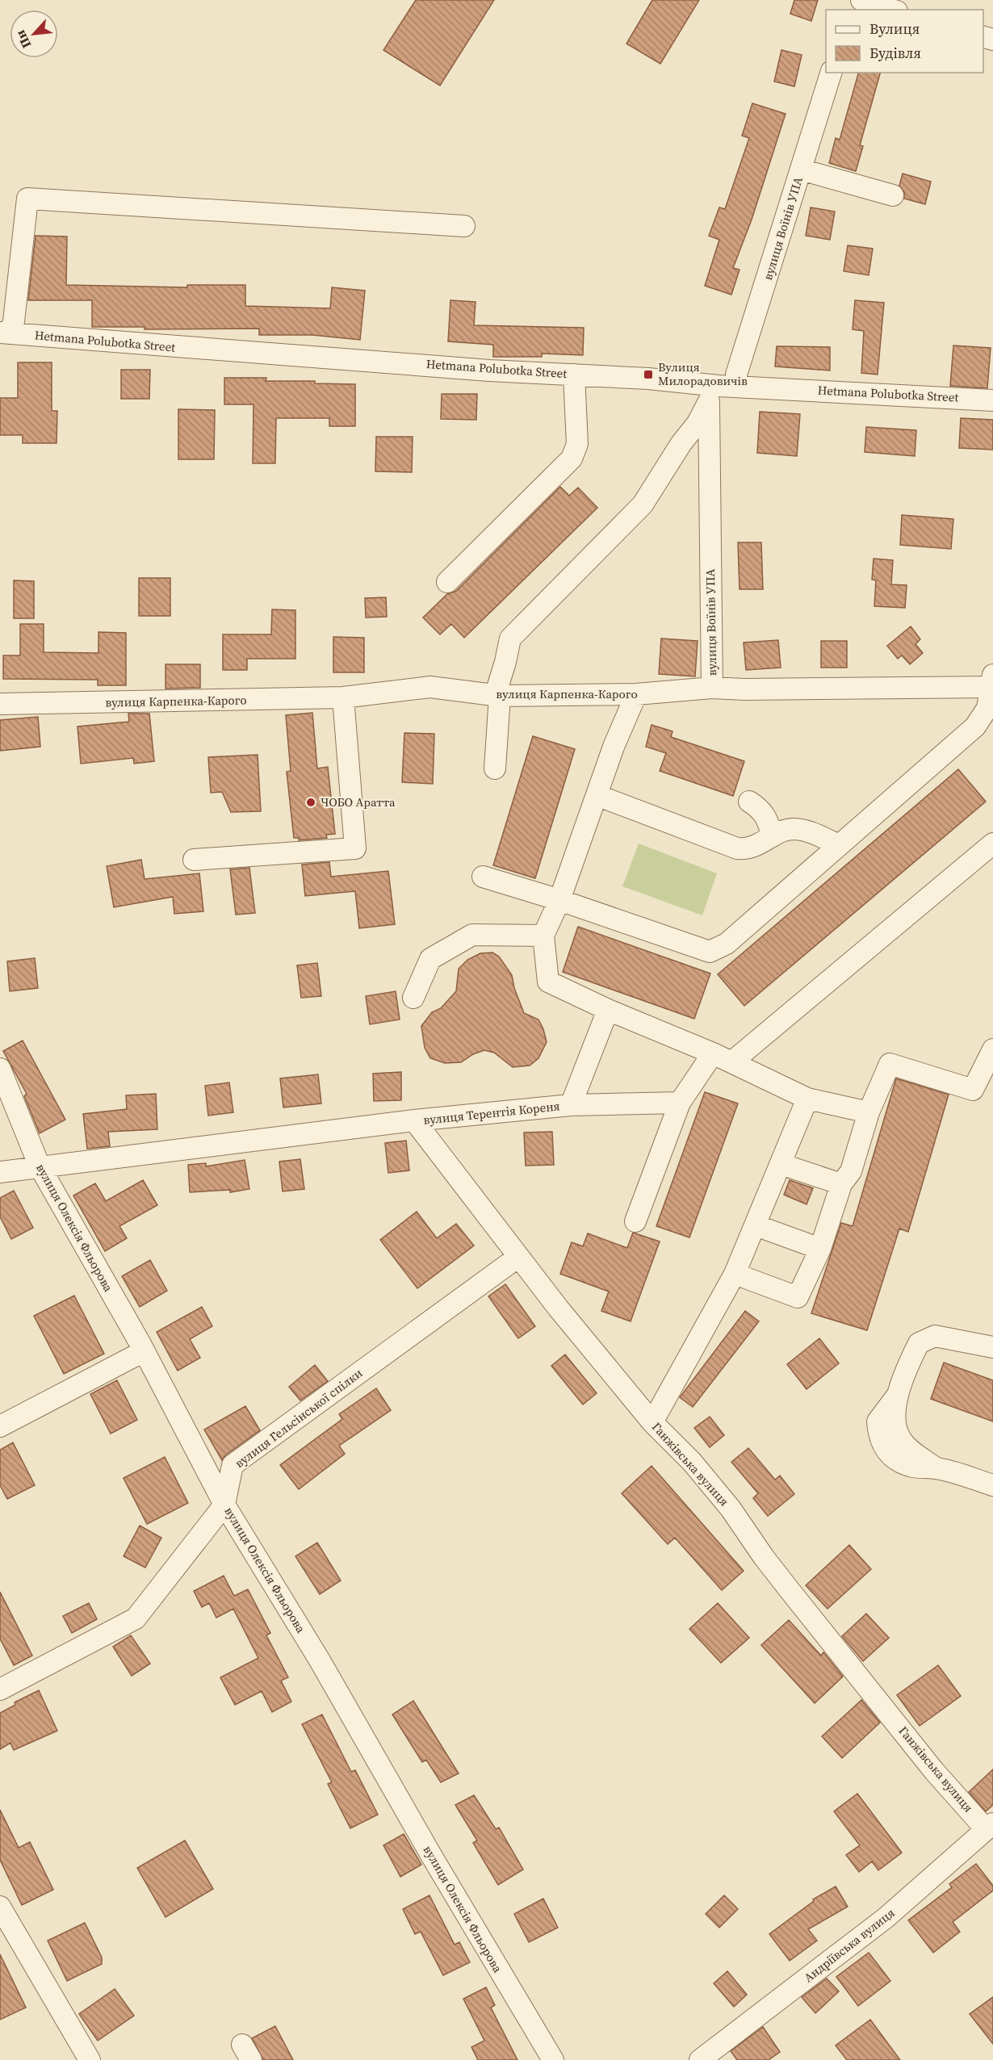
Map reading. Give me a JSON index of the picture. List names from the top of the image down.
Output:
{
  "streets": {
    "street": [
      "вулиця Воїнів УПА",
      "Hetmana Polubotka Street",
      "вулиця Карпенка-Карого",
      "вулиця Терентія Кореня",
      "вулиця Олексія Фльорова",
      "вулиця Гельсінської спілки",
      "Ганжівська вулиця",
      "Андріївська вулиця"
    ]
  },
  "crossings": [
    ["вулиця Воїнів УПА", "Hetmana Polubotka Street"],
    ["вулиця Воїнів УПА", "вулиця Карпенка-Карого"],
    ["вулиця Терентія Кореня", "вулиця Олексія Фльорова"],
    ["вулиця Терентія Кореня", "Ганжівська вулиця"],
    ["вулиця Олексія Фльорова", "вулиця Гельсінської спілки"],
    ["вулиця Гельсінської спілки", "Ганжівська вулиця"],
    ["Ганжівська вулиця", "Андріївська вулиця"]
  ],
  "places": {
    "transit": ["Вулиця Милорадовичів"],
    "other": ["ЧОБО Аратта"]
  },
  "legend": ["Вулиця", "Будівля"],
  "north": "bottom left"
}
